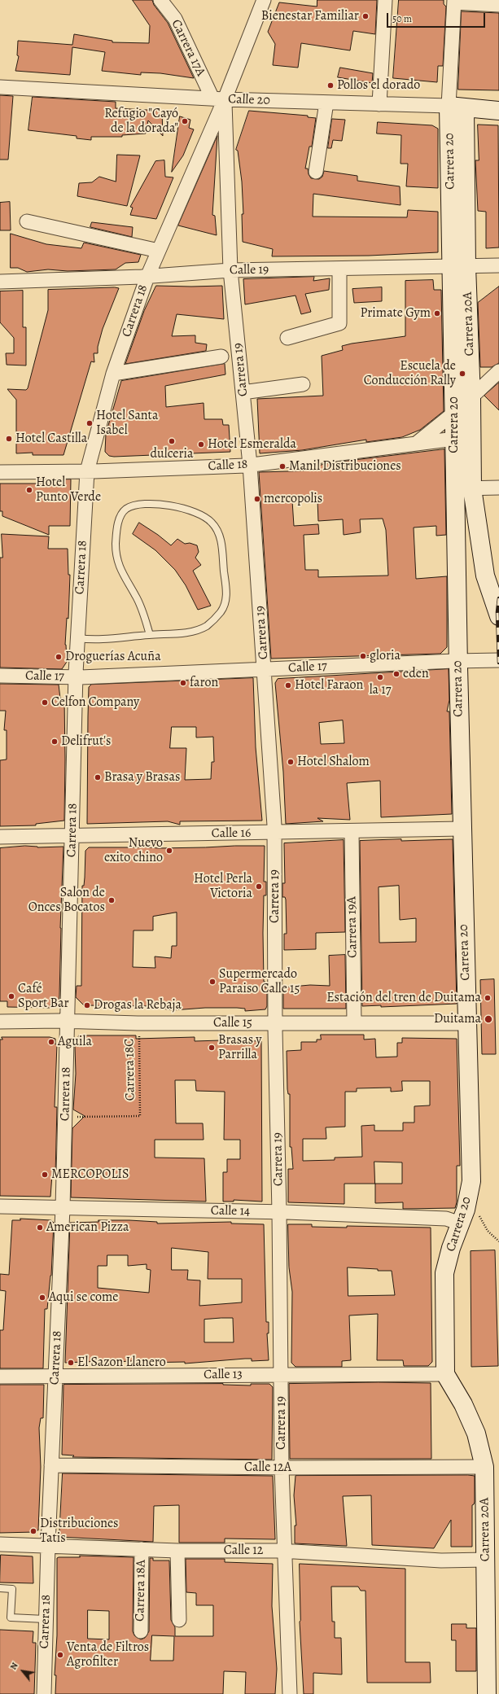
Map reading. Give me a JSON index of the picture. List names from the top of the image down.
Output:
{
  "streets": {
    "street": [
      "Carrera 17A",
      "Calle 20",
      "Carrera 20",
      "Calle 19",
      "Carrera 18",
      "Carrera 20A",
      "Carrera 19",
      "Calle 18",
      "Calle 17",
      "Calle 16",
      "Carrera 19A",
      "Calle 15",
      "Calle 14",
      "Calle 13",
      "Calle 12A",
      "Calle 12",
      "Carrera 18A"
    ],
    "path": ["Carrera 18C"]
  },
  "crossings": [
    ["Carrera 17A", "Calle 20"],
    ["Carrera 17A", "Carrera 18"],
    ["Carrera 17A", "Carrera 19"],
    ["Calle 20", "Carrera 20"],
    ["Calle 20", "Carrera 18"],
    ["Calle 20", "Carrera 19"],
    ["Carrera 20", "Calle 19"],
    ["Carrera 20", "Carrera 20A"],
    ["Carrera 20", "Calle 18"],
    ["Carrera 20", "Calle 17"],
    ["Carrera 20", "Calle 16"],
    ["Carrera 20", "Calle 15"],
    ["Carrera 20", "Calle 14"],
    ["Carrera 20", "Calle 13"],
    ["Calle 19", "Carrera 18"],
    ["Calle 19", "Carrera 20A"],
    ["Calle 19", "Carrera 19"],
    ["Carrera 18", "Carrera 19"],
    ["Carrera 18", "Calle 18"],
    ["Carrera 18", "Calle 17"],
    ["Carrera 18", "Calle 16"],
    ["Carrera 18", "Calle 15"],
    ["Carrera 18", "Carrera 18C"],
    ["Carrera 18", "Calle 14"],
    ["Carrera 18", "Calle 13"],
    ["Carrera 18", "Calle 12A"],
    ["Carrera 18", "Calle 12"],
    ["Carrera 20A", "Calle 13"],
    ["Carrera 20A", "Calle 12A"],
    ["Carrera 20A", "Calle 12"],
    ["Carrera 19", "Calle 18"],
    ["Carrera 19", "Calle 17"],
    ["Carrera 19", "Calle 16"],
    ["Carrera 19", "Calle 15"],
    ["Carrera 19", "Calle 14"],
    ["Carrera 19", "Calle 13"],
    ["Carrera 19", "Calle 12A"],
    ["Carrera 19", "Calle 12"],
    ["Calle 16", "Carrera 19A"],
    ["Carrera 19A", "Calle 15"],
    ["Calle 15", "Carrera 18C"],
    ["Calle 12", "Carrera 18A"]
  ],
  "places": [
    "Bienestar Familiar",
    "Pollos el dorado",
    "Refugio \"Cayó de la dorada\"",
    "Primate Gym",
    "Escuela de Conducción Rally",
    "Hotel Santa Isabel",
    "Hotel Castilla",
    "dulceria",
    "Hotel Esmeralda",
    "Manil Distribuciones",
    "Hotel Punto Verde",
    "mercopolis",
    "gloria",
    "Droguerías Acuña",
    "eden",
    "la 17",
    "faron",
    "Hotel Faraon",
    "Celfon Company",
    "Delifrut's",
    "Hotel Shalom",
    "Brasa y Brasas",
    "Nuevo exito chino",
    "Hotel Perla Victoria",
    "Salon de Onces Bocatos",
    "Supermercado Paraiso Calle 15",
    "Café Sport Bar",
    "Estación del tren de Duitama",
    "Drogas la Rebaja",
    "Duitama",
    "Aguila",
    "Brasas y Parrilla",
    "MERCOPOLIS",
    "American Pizza",
    "Aqui se come",
    "El Sazon Llanero",
    "Distribuciones Tatis",
    "Venta de Filtros Agrofilter"
  ],
  "scale_bar": "50 m",
  "north": "top left"
}
